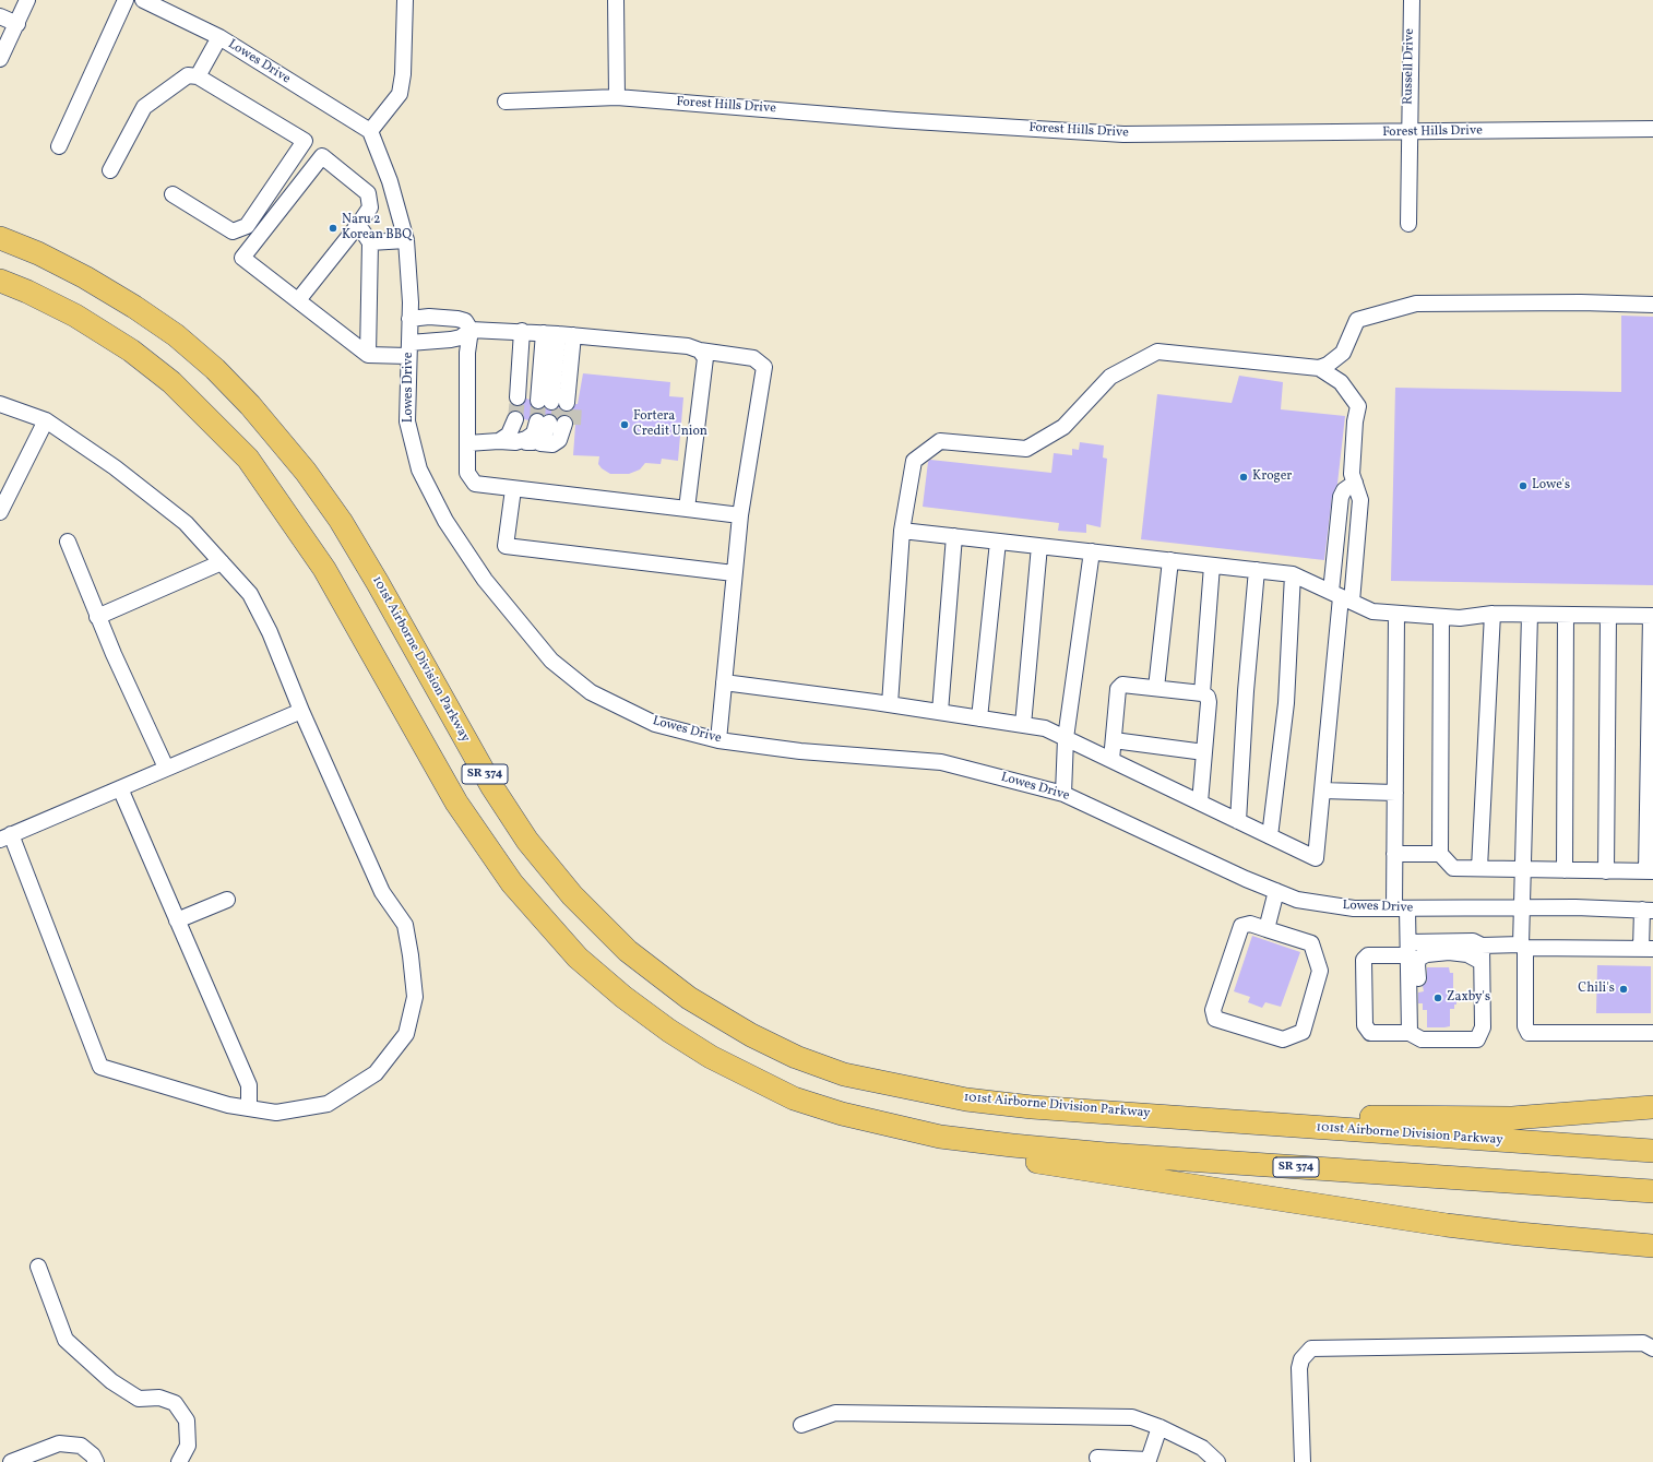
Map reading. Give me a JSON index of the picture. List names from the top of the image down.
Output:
{
  "streets": {
    "highway": ["101st Airborne Division Parkway", "SR 374"],
    "street": ["Lowes Drive", "Russell Drive", "Forest Hills Drive"]
  },
  "crossings": [
    ["Russell Drive", "Forest Hills Drive"]
  ],
  "places": [
    "Naru 2 Korean BBQ",
    "Fortera Credit Union",
    "Kroger",
    "Lowe's",
    "Chili's",
    "Zaxby's"
  ]
}
